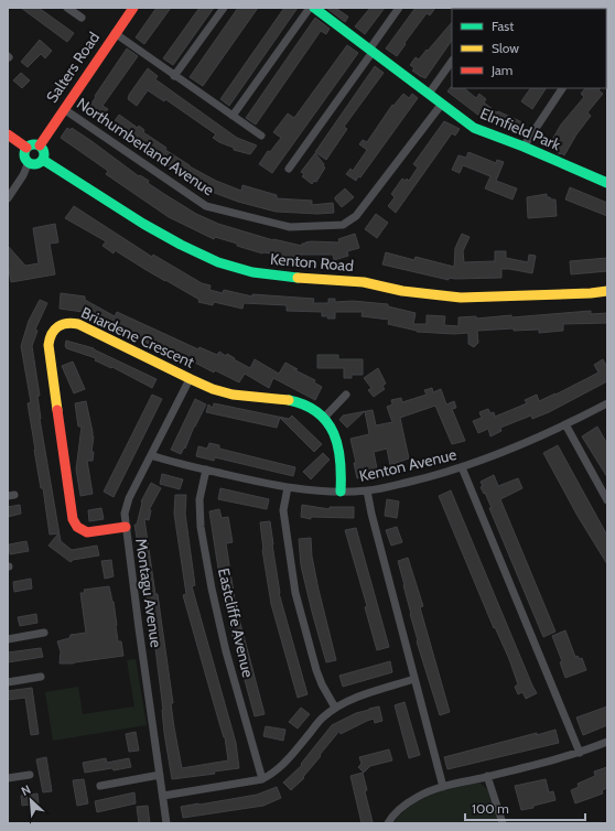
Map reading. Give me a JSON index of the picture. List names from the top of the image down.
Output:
{
  "streets": {
    "street": [
      "Salters Road",
      "Elmfield Park",
      "Northumberland Avenue",
      "Kenton Road",
      "Briardene Crescent",
      "Kenton Avenue",
      "Montagu Avenue",
      "Eastcliffe Avenue"
    ]
  },
  "crossings": [
    ["Salters Road", "Northumberland Avenue"],
    ["Salters Road", "Kenton Road"],
    ["Elmfield Park", "Northumberland Avenue"],
    ["Briardene Crescent", "Kenton Avenue"],
    ["Briardene Crescent", "Montagu Avenue"],
    ["Kenton Avenue", "Montagu Avenue"],
    ["Kenton Avenue", "Eastcliffe Avenue"]
  ],
  "legend": ["Fast", "Slow", "Jam"],
  "scale_bar": "100 m",
  "north": "top left"
}
